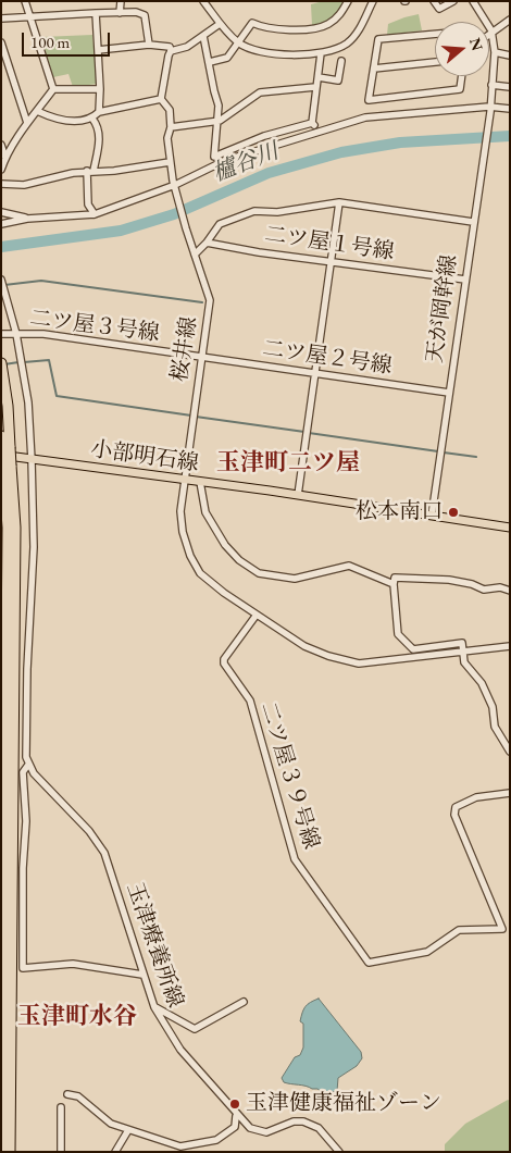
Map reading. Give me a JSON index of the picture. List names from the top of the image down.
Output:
{
  "streets": {
    "main road": ["小部明石線"],
    "street": [
      "二ツ屋１号線",
      "天が岡幹線",
      "二ツ屋３号線",
      "桜井線",
      "二ツ屋２号線",
      "二ツ屋３９号線",
      "玉津療養所線"
    ]
  },
  "crossings": [
    ["二ツ屋１号線", "天が岡幹線"],
    ["天が岡幹線", "二ツ屋２号線"],
    ["天が岡幹線", "小部明石線"],
    ["二ツ屋３号線", "桜井線"],
    ["二ツ屋３号線", "二ツ屋２号線"],
    ["桜井線", "二ツ屋２号線"],
    ["桜井線", "小部明石線"],
    ["桜井線", "二ツ屋３９号線"]
  ],
  "districts": ["玉津町二ツ屋", "玉津町水谷"],
  "water": ["櫨谷川"],
  "places": ["松本南口", "玉津健康福祉ゾーン"],
  "scale_bar": "100 m",
  "north": "right"
}
